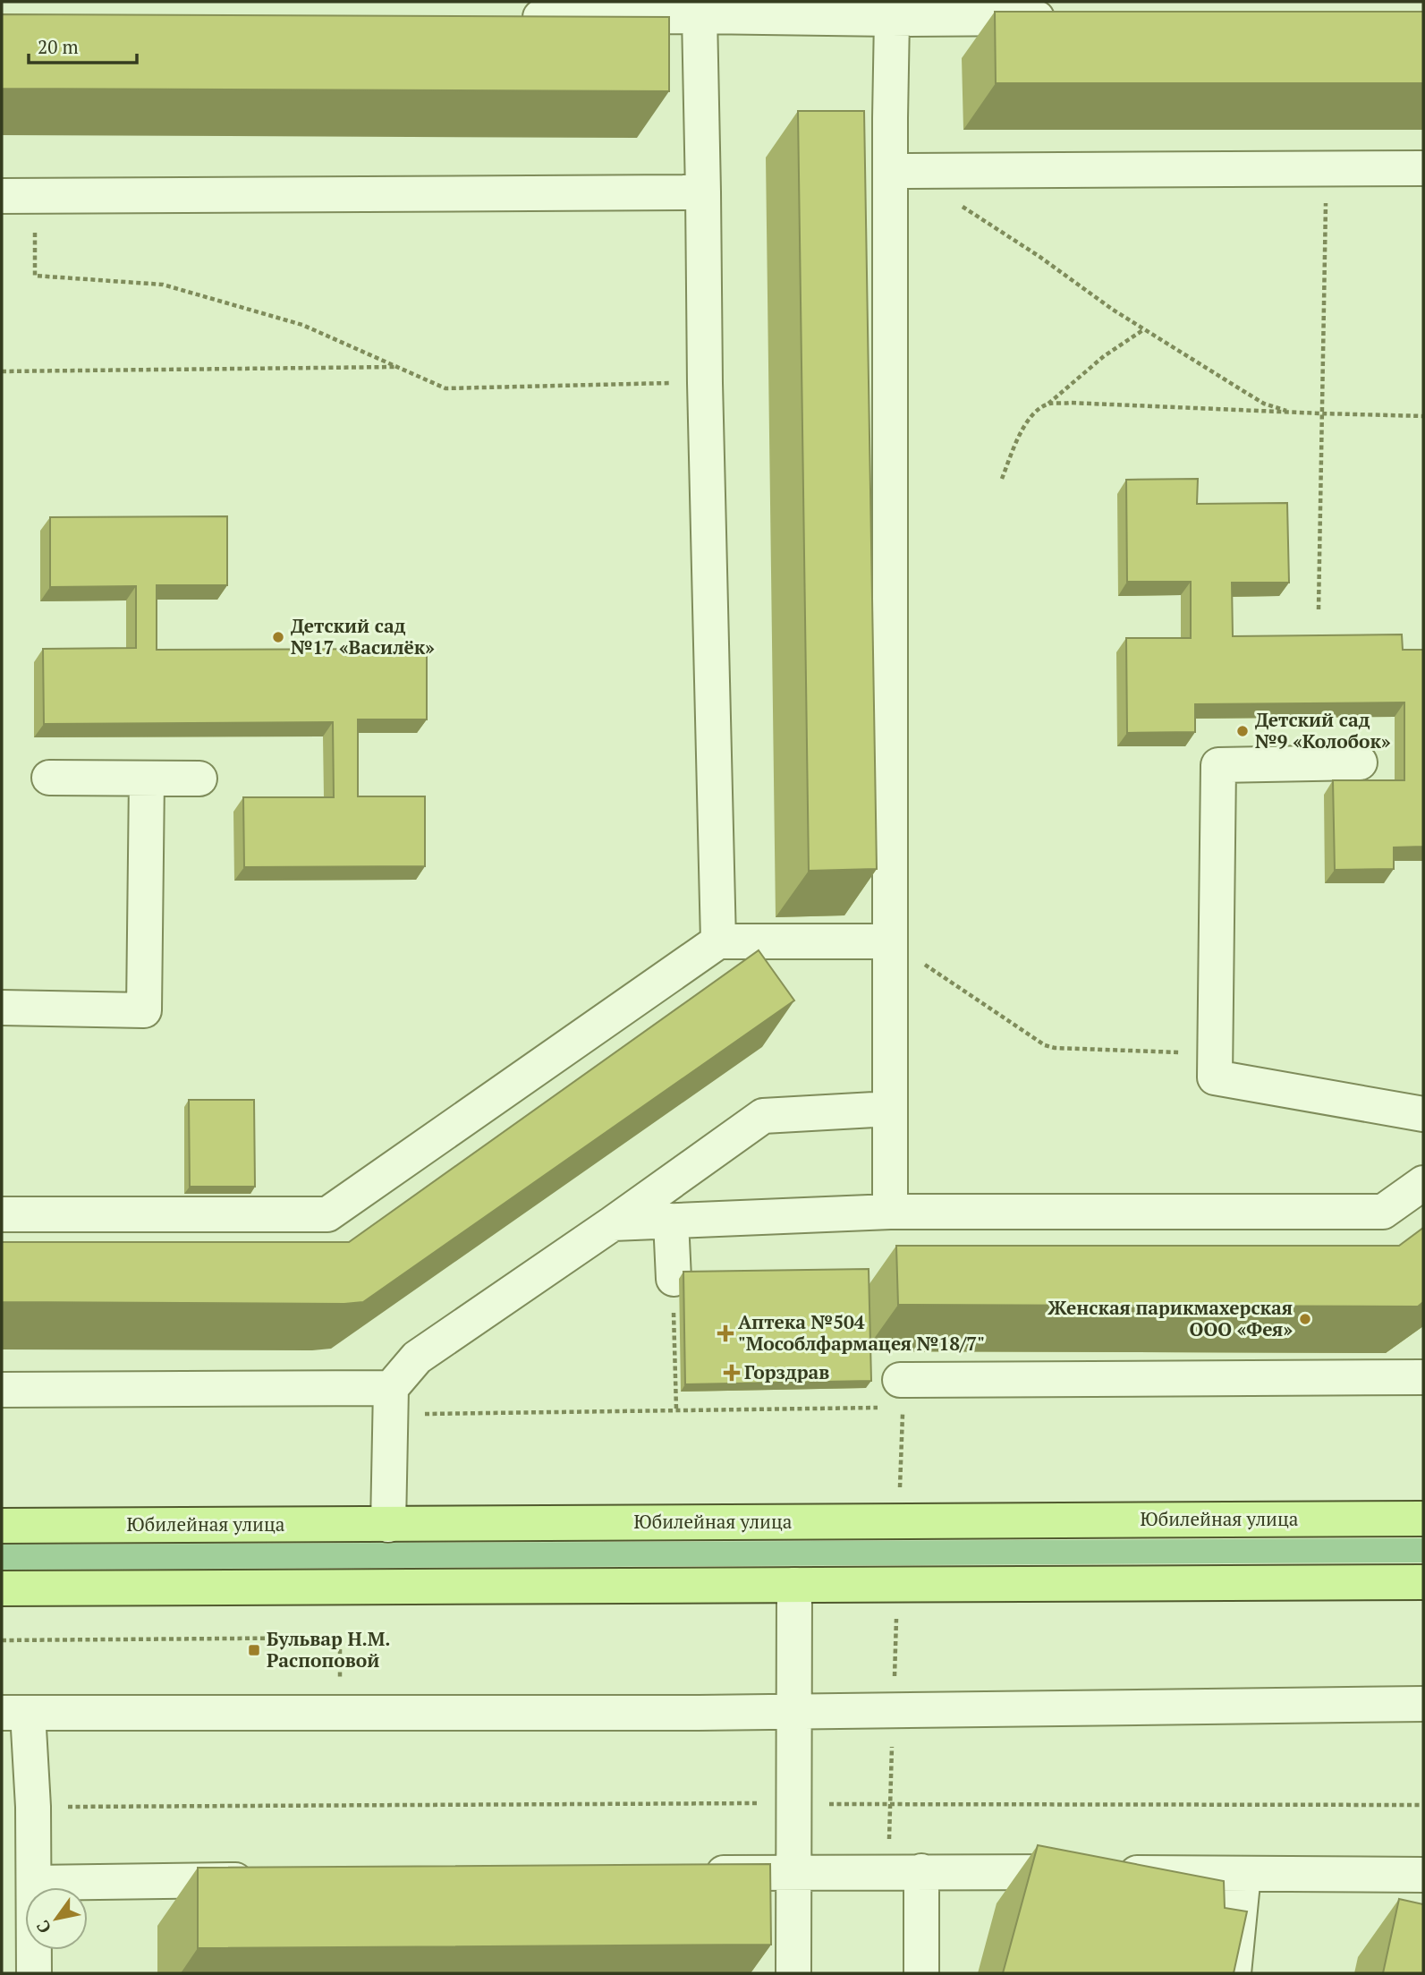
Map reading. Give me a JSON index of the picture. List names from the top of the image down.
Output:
{
  "streets": {
    "main road": ["Юбилейная улица"]
  },
  "places": {
    "other": ["Детский сад №17 «Василёк»", "Детский сад №9 «Колобок»", "Женская парикмахерская ООО «Фея»"],
    "health": ["Аптека №504 \"Мособлфармацея №18/7\"", "Горздрав"],
    "transit": ["Бульвар Н.М. Распоповой"]
  },
  "scale_bar": "20 m",
  "north": "bottom left"
}
